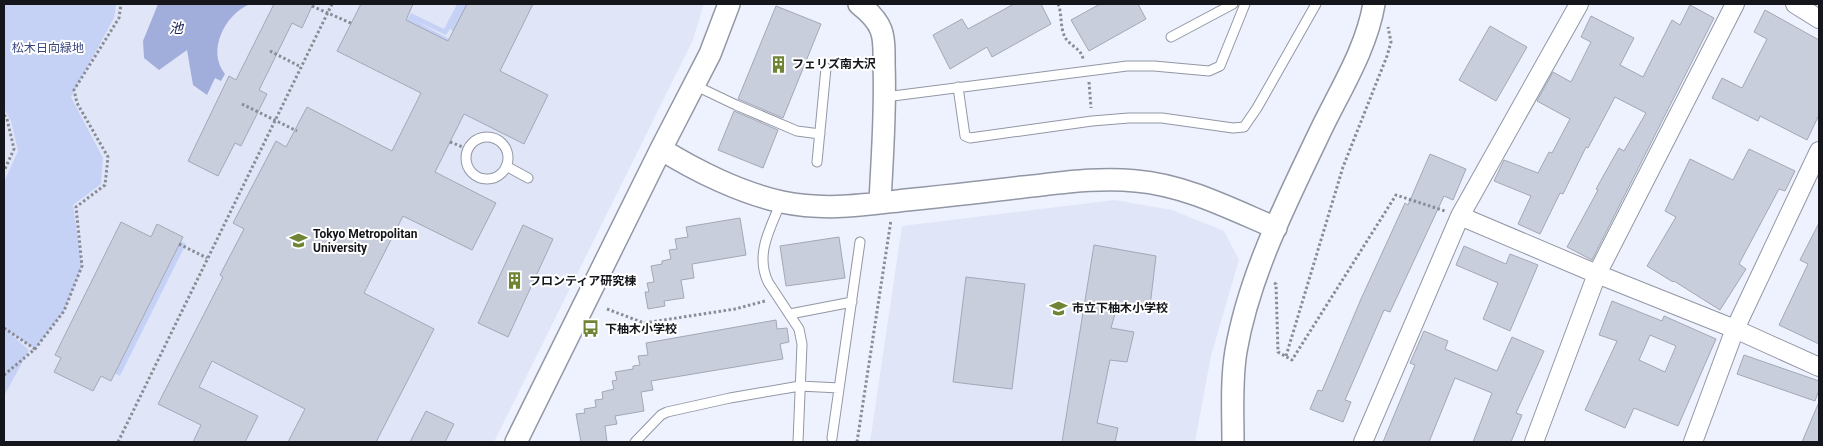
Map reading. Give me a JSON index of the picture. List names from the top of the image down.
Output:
{
  "water": ["池"],
  "parks": ["松木日向緑地"],
  "places": {
    "building": ["フェリズ南大沢", "フロンティア研究棟"],
    "school or university": ["Tokyo Metropolitan University", "市立下柚木小学校"],
    "bus stop": ["下柚木小学校"]
  }
}
